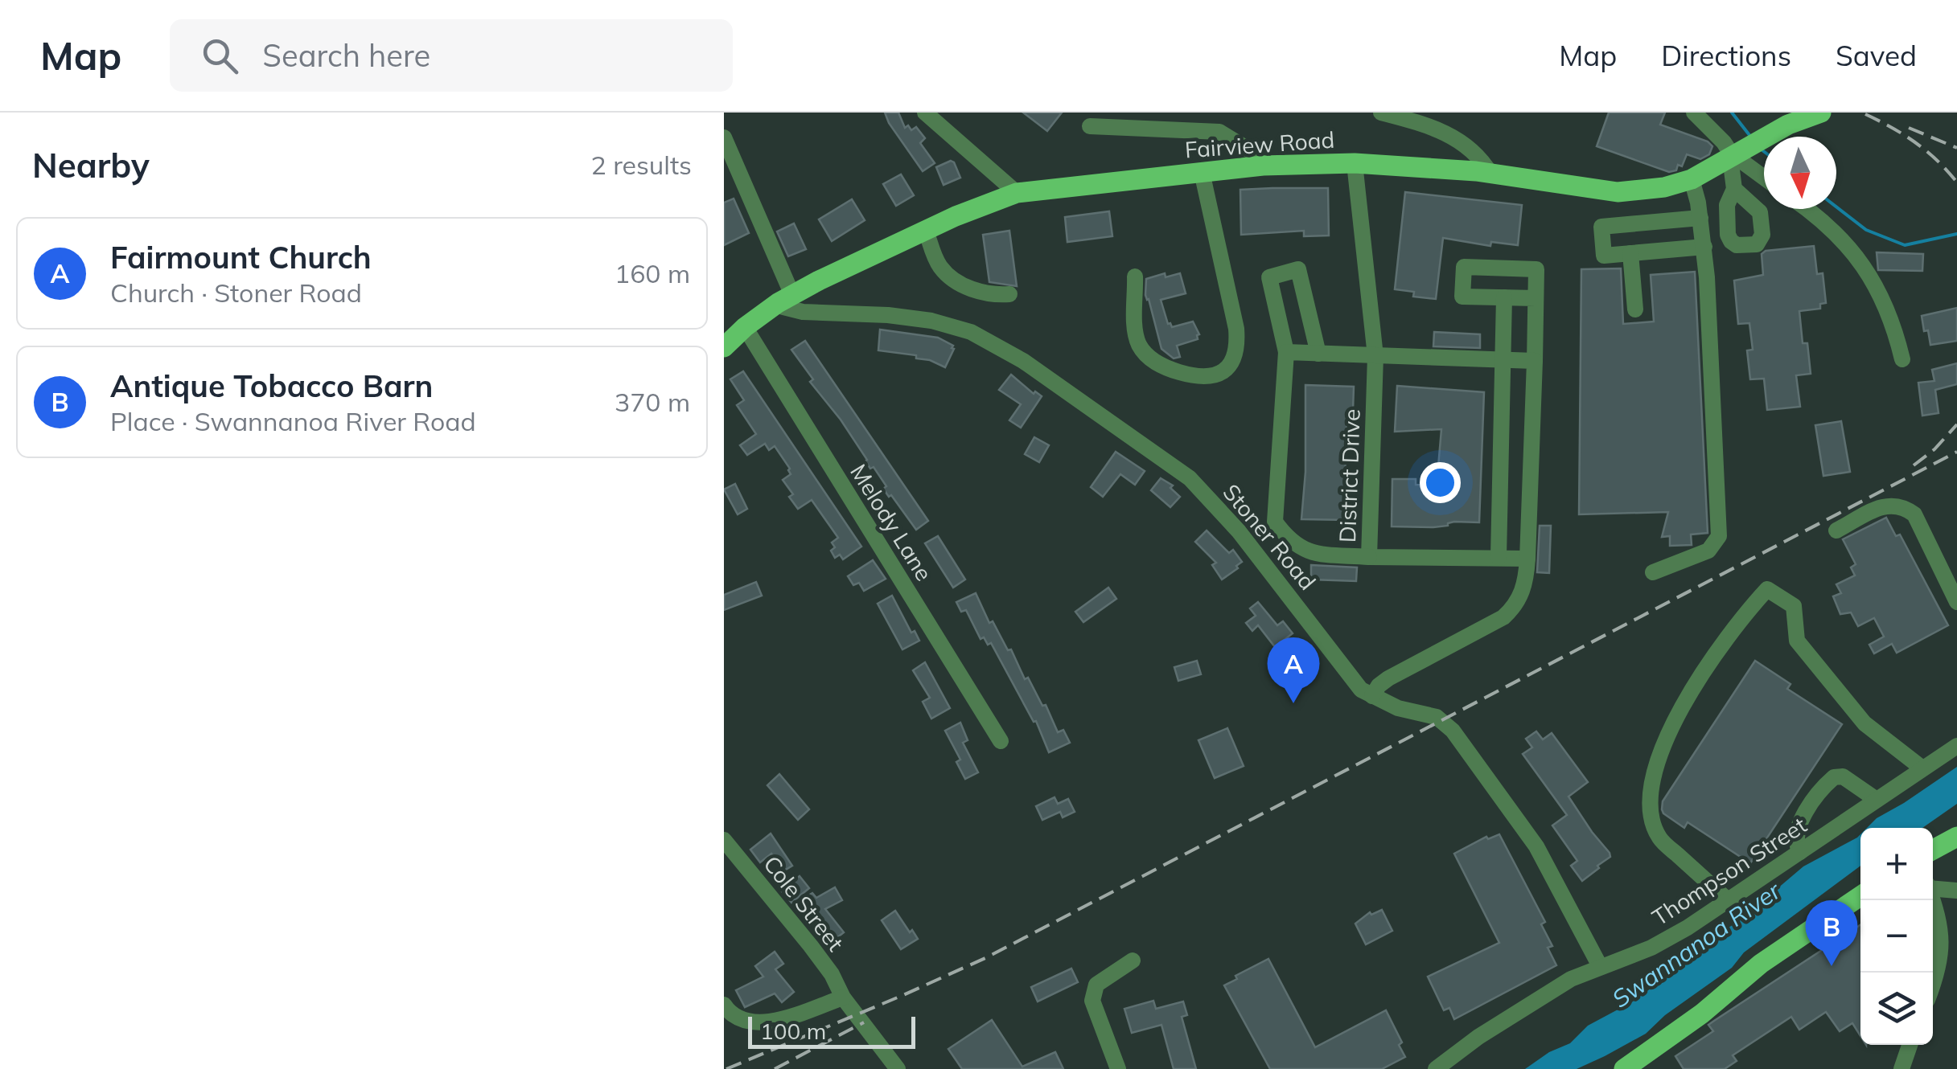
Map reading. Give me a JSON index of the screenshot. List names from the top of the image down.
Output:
{
  "streets": {
    "main road": ["Fairview Road"],
    "street": [
      "District Drive",
      "Melody Lane",
      "Stoner Road",
      "Thompson Street",
      "Cole Street"
    ]
  },
  "crossings": [
    ["Fairview Road", "District Drive"],
    ["Fairview Road", "Melody Lane"],
    ["Fairview Road", "Stoner Road"],
    ["Stoner Road", "Thompson Street"]
  ],
  "water": ["Swannanoa River"],
  "scale_bar": "100 m",
  "north": "bottom",
  "page": {
    "header": "Map",
    "search": "Search here",
    "nav": ["Map", "Directions", "Saved"],
    "heading": ["Nearby", "2 results"],
    "list": [
      {
        "mark": "A",
        "name": "Fairmount Church",
        "note": "Church · Stoner Road",
        "value": "160 m"
      },
      {
        "mark": "B",
        "name": "Antique Tobacco Barn",
        "note": "Place · Swannanoa River Road",
        "value": "370 m"
      }
    ],
    "pins": ["A", "B"],
    "map_buttons": ["+", "−"],
    "scale": "100 m"
  }
}
